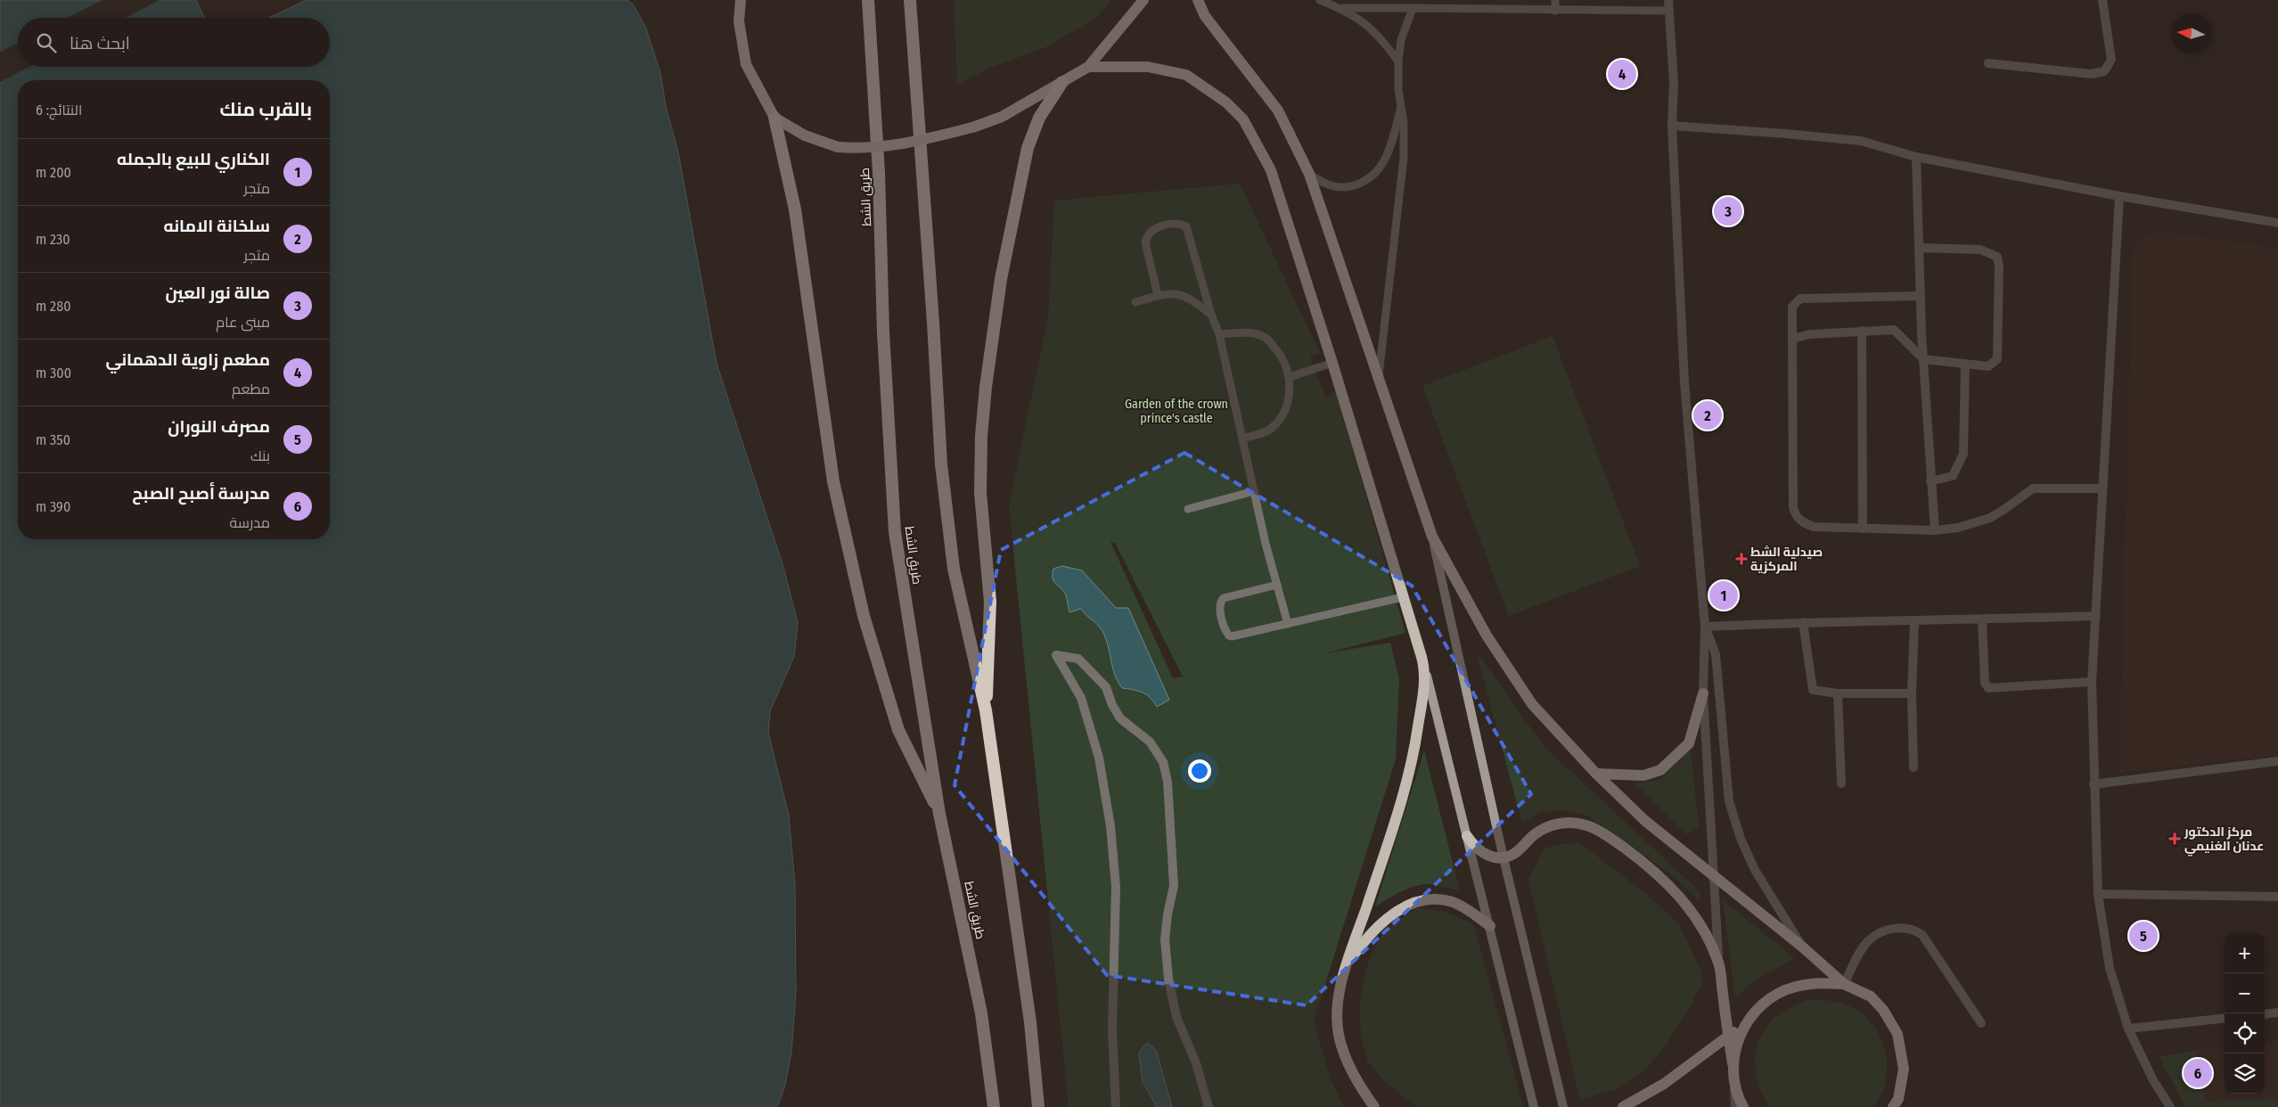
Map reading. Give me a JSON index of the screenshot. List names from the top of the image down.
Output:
{
  "streets": {
    "highway": ["طريق الشط"]
  },
  "parks": ["Garden of the crown prince's castle"],
  "places": {
    "health": ["صيدلية الشط المركزية", "مركز الدكتور عدنان الغنيمي"]
  },
  "north": "left",
  "page": {
    "search": "ابحث هنا",
    "pins": [
      "4",
      "3",
      "2",
      "1",
      "5",
      "6"
    ],
    "heading": ["بالقرب منك", "النتائج: 6"],
    "list": [
      {
        "mark": "1",
        "name": "الكناري للبيع بالجمله",
        "note": "متجر",
        "value": "200 m"
      },
      {
        "mark": "2",
        "name": "سلخانة الامانه",
        "note": "متجر",
        "value": "230 m"
      },
      {
        "mark": "3",
        "name": "صالة نور العين",
        "note": "مبنى عام",
        "value": "280 m"
      },
      {
        "mark": "4",
        "name": "مطعم زاوية الدهماني",
        "note": "مطعم",
        "value": "300 m"
      },
      {
        "mark": "5",
        "name": "مصرف النوران",
        "note": "بنك",
        "value": "350 m"
      },
      {
        "mark": "6",
        "name": "مدرسة أصبح الصبح",
        "note": "مدرسة",
        "value": "390 m"
      }
    ],
    "map_buttons": ["+", "−"]
  }
}
